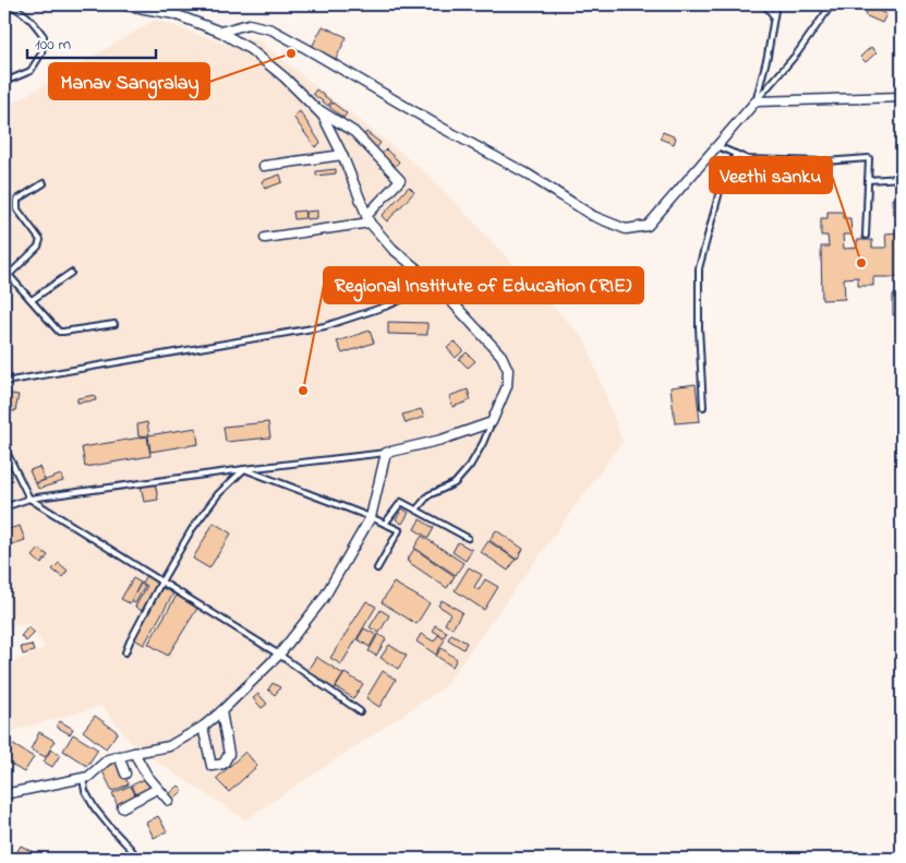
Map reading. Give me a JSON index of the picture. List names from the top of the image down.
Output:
{
  "places": ["Manav Sangralay", "Veethi sanku", "Regional Institute of Education (RIE)"],
  "scale_bar": "100 m"
}
